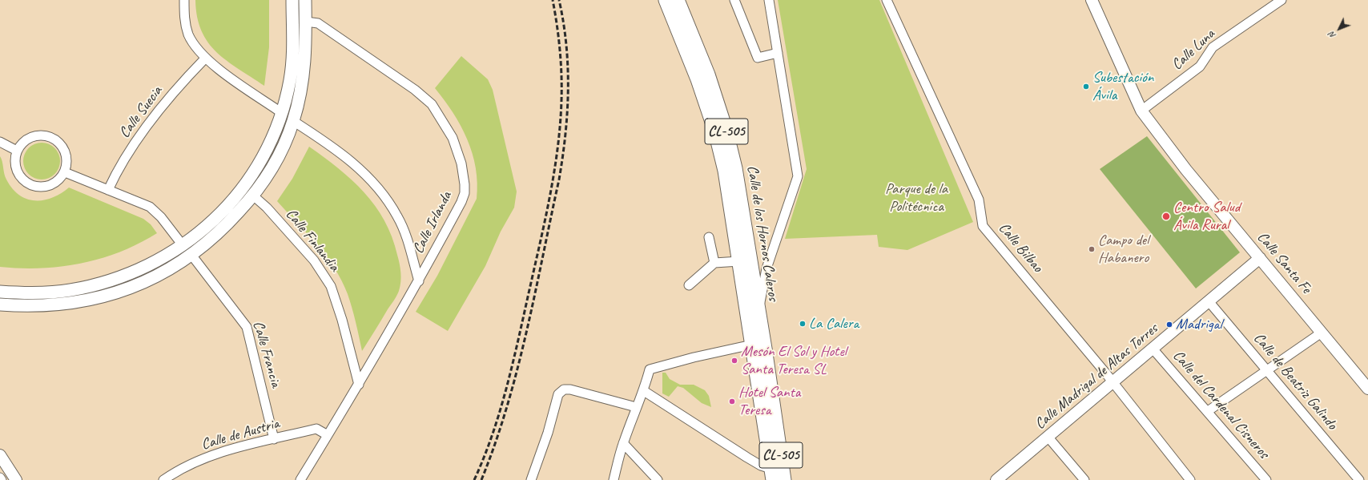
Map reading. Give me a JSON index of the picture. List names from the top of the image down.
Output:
{
  "streets": {
    "main road": ["CL-505", "Calle de los Hornos Caleros"],
    "street": [
      "Calle Luna",
      "Calle Suecia",
      "Calle Irlanda",
      "Calle Finlandia",
      "Calle Bilbao",
      "Calle Santa Fe",
      "Calle Francia",
      "Calle Madrigal de Altas Torres",
      "Calle de Beatriz Galindo",
      "Calle del Cardenal Cisneros",
      "Calle de Austria"
    ]
  },
  "crossings": [
    ["Calle Luna", "Calle Santa Fe"],
    ["Calle Irlanda", "Calle Finlandia"],
    ["Calle Irlanda", "Calle de Austria"],
    ["Calle Bilbao", "Calle Madrigal de Altas Torres"],
    ["Calle Santa Fe", "Calle Madrigal de Altas Torres"],
    ["Calle Francia", "Calle de Austria"],
    ["Calle Madrigal de Altas Torres", "Calle de Beatriz Galindo"],
    ["Calle Madrigal de Altas Torres", "Calle del Cardenal Cisneros"]
  ],
  "parks": ["Parque de la Politécnica"],
  "places": [
    "Subestación Ávila",
    "Centro Salud Ávila Rural",
    "Campo del Habanero",
    "La Calera",
    "Madrigal",
    "Mesón El Sol y Hotel Santa Teresa SL",
    "Hotel Santa Teresa"
  ],
  "north": "bottom left"
}
